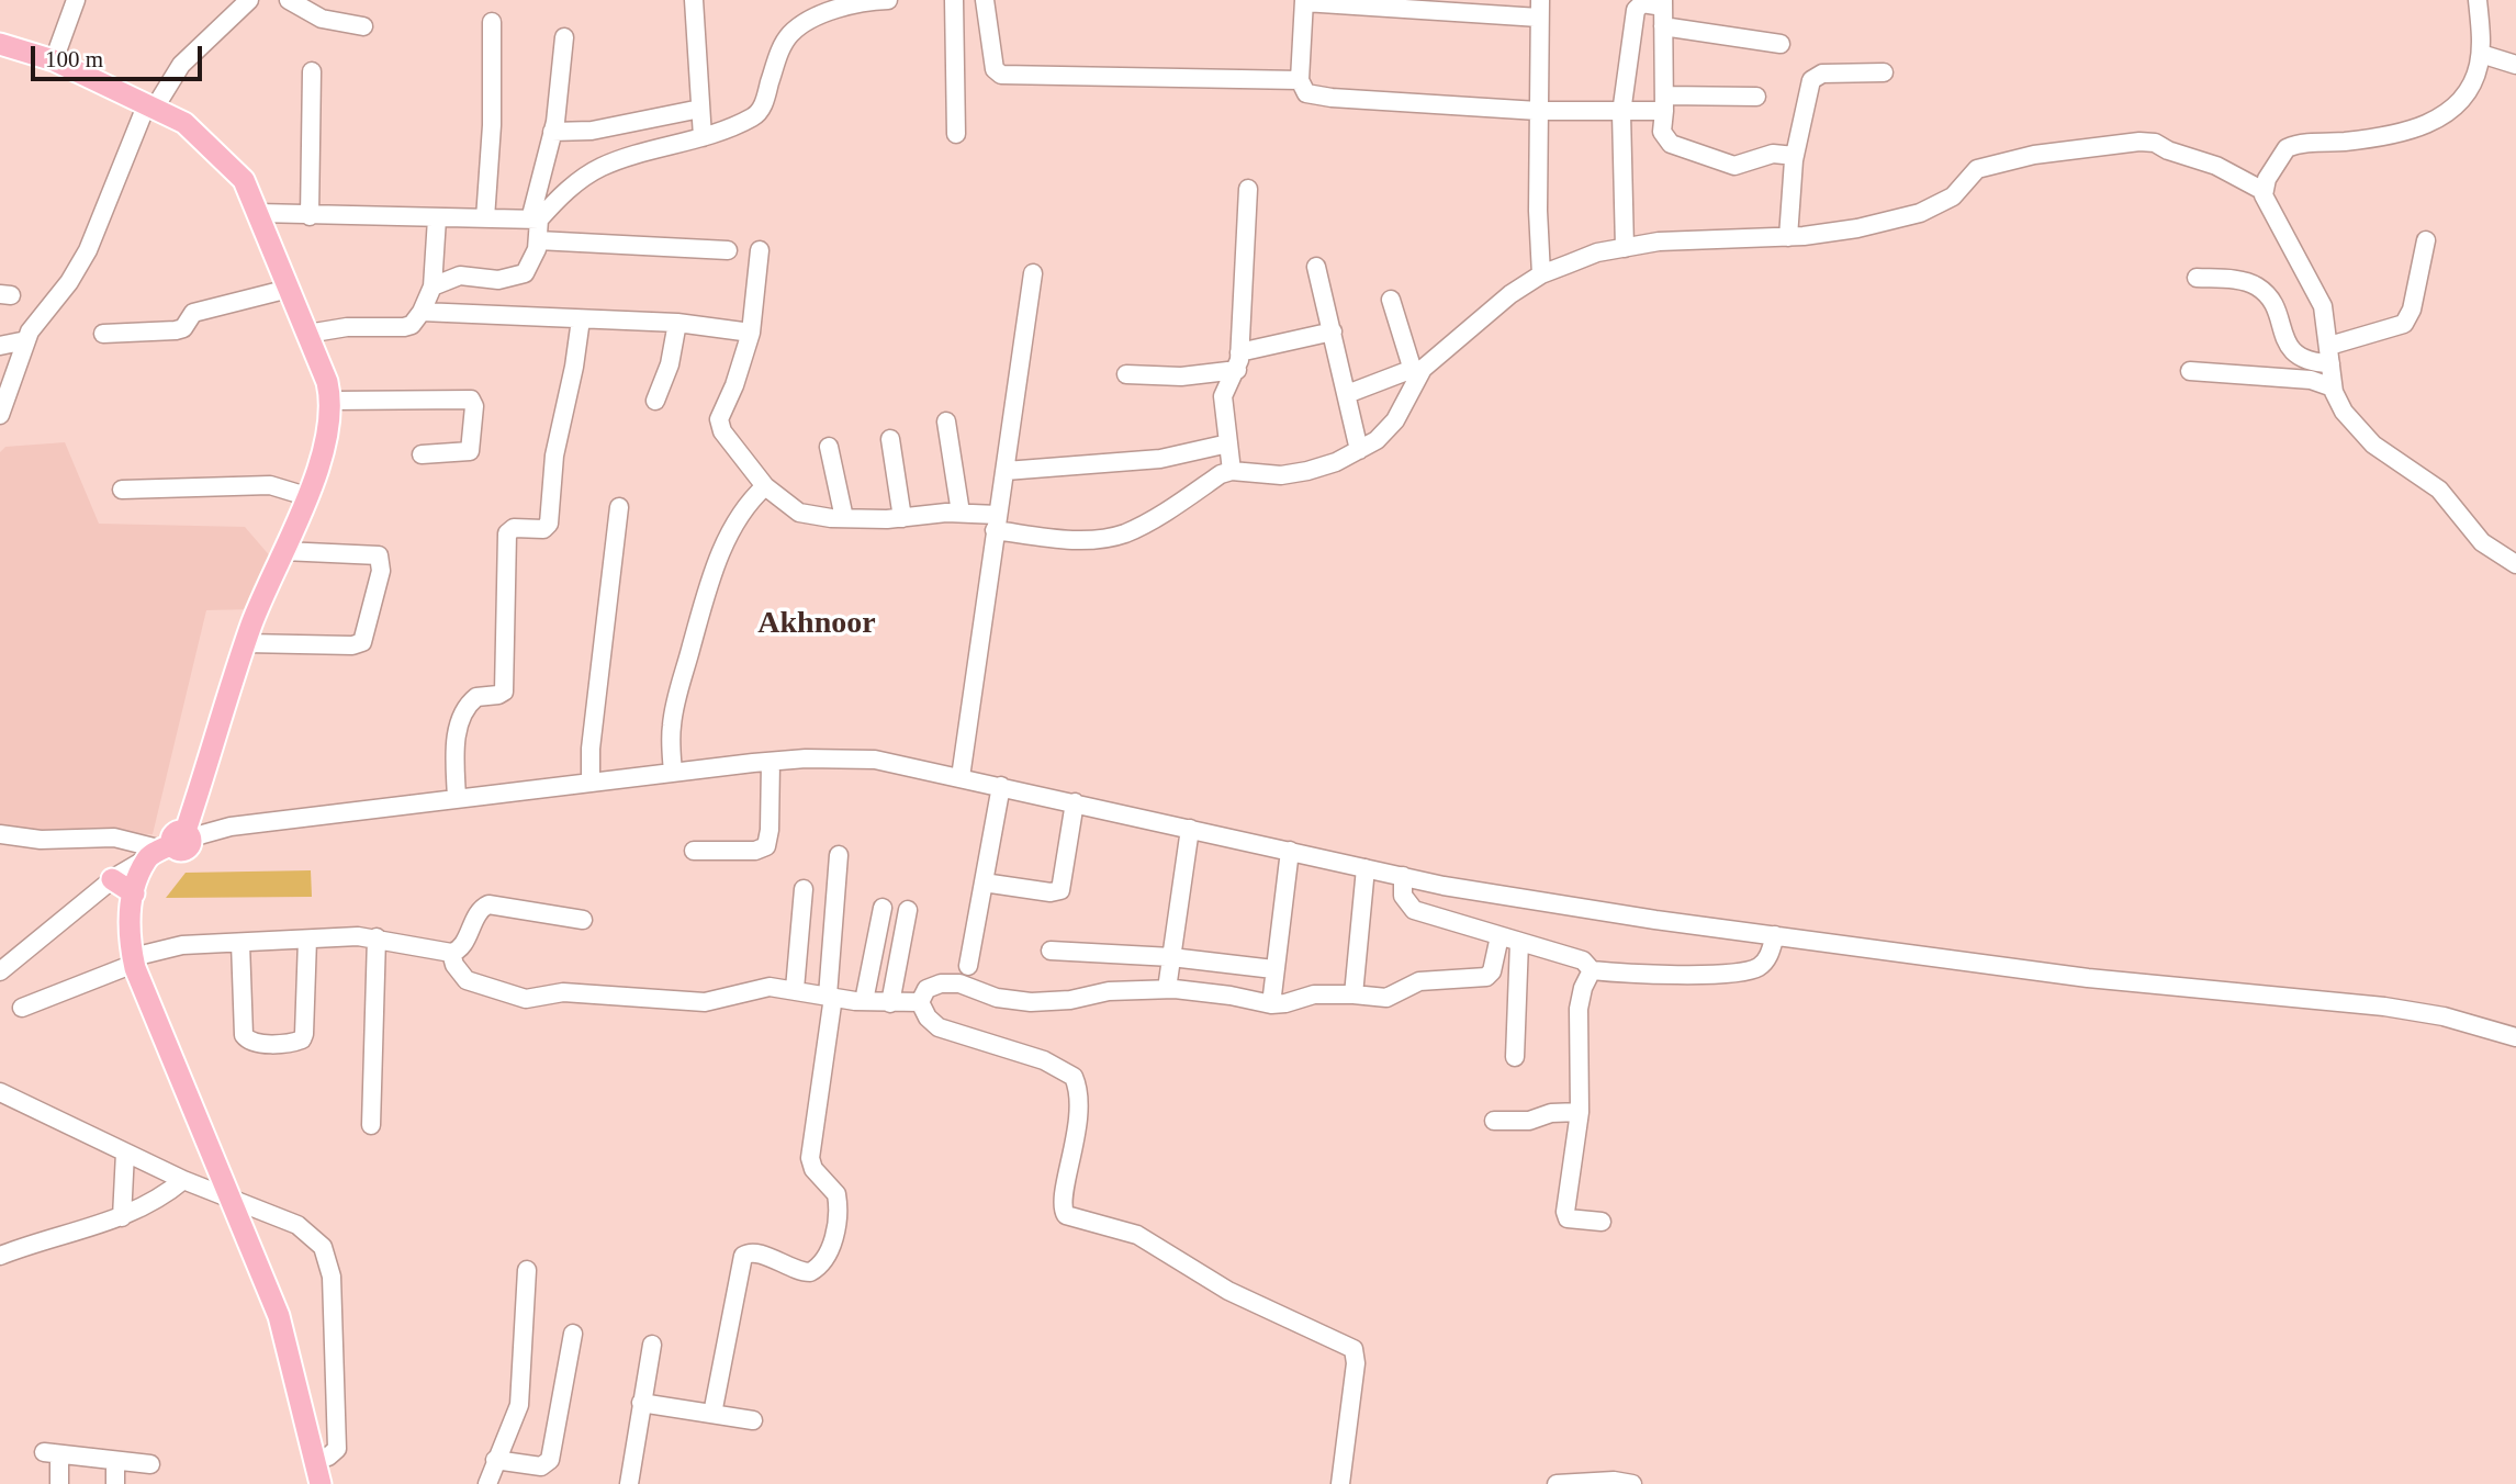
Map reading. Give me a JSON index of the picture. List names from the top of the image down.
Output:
{
  "districts": ["Akhnoor"],
  "scale_bar": "100 m"
}
